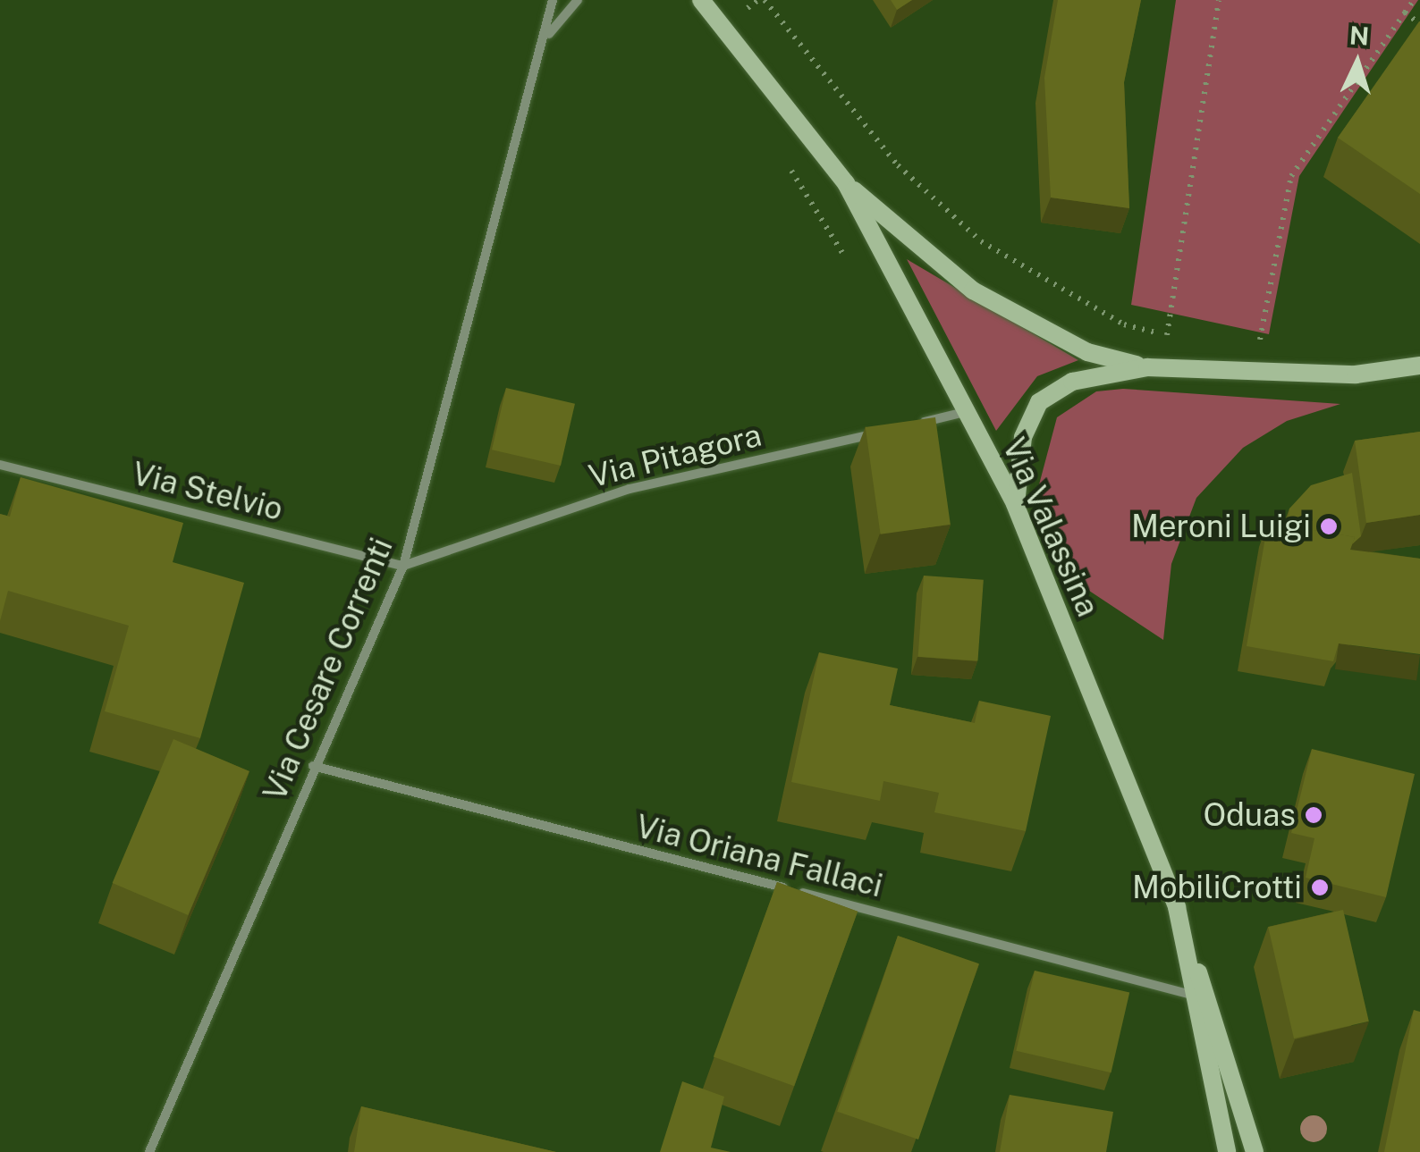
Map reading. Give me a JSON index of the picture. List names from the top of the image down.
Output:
{
  "streets": {
    "main road": ["Via Valassina"],
    "street": [
      "Via Pitagora",
      "Via Stelvio",
      "Via Cesare Correnti",
      "Via Oriana Fallaci"
    ]
  },
  "crossings": [
    ["Via Pitagora", "Via Stelvio"],
    ["Via Pitagora", "Via Cesare Correnti"],
    ["Via Stelvio", "Via Cesare Correnti"],
    ["Via Valassina", "Via Oriana Fallaci"],
    ["Via Cesare Correnti", "Via Oriana Fallaci"]
  ],
  "places": ["Meroni Luigi", "Oduas", "MobiliCrotti"],
  "north": "top"
}
